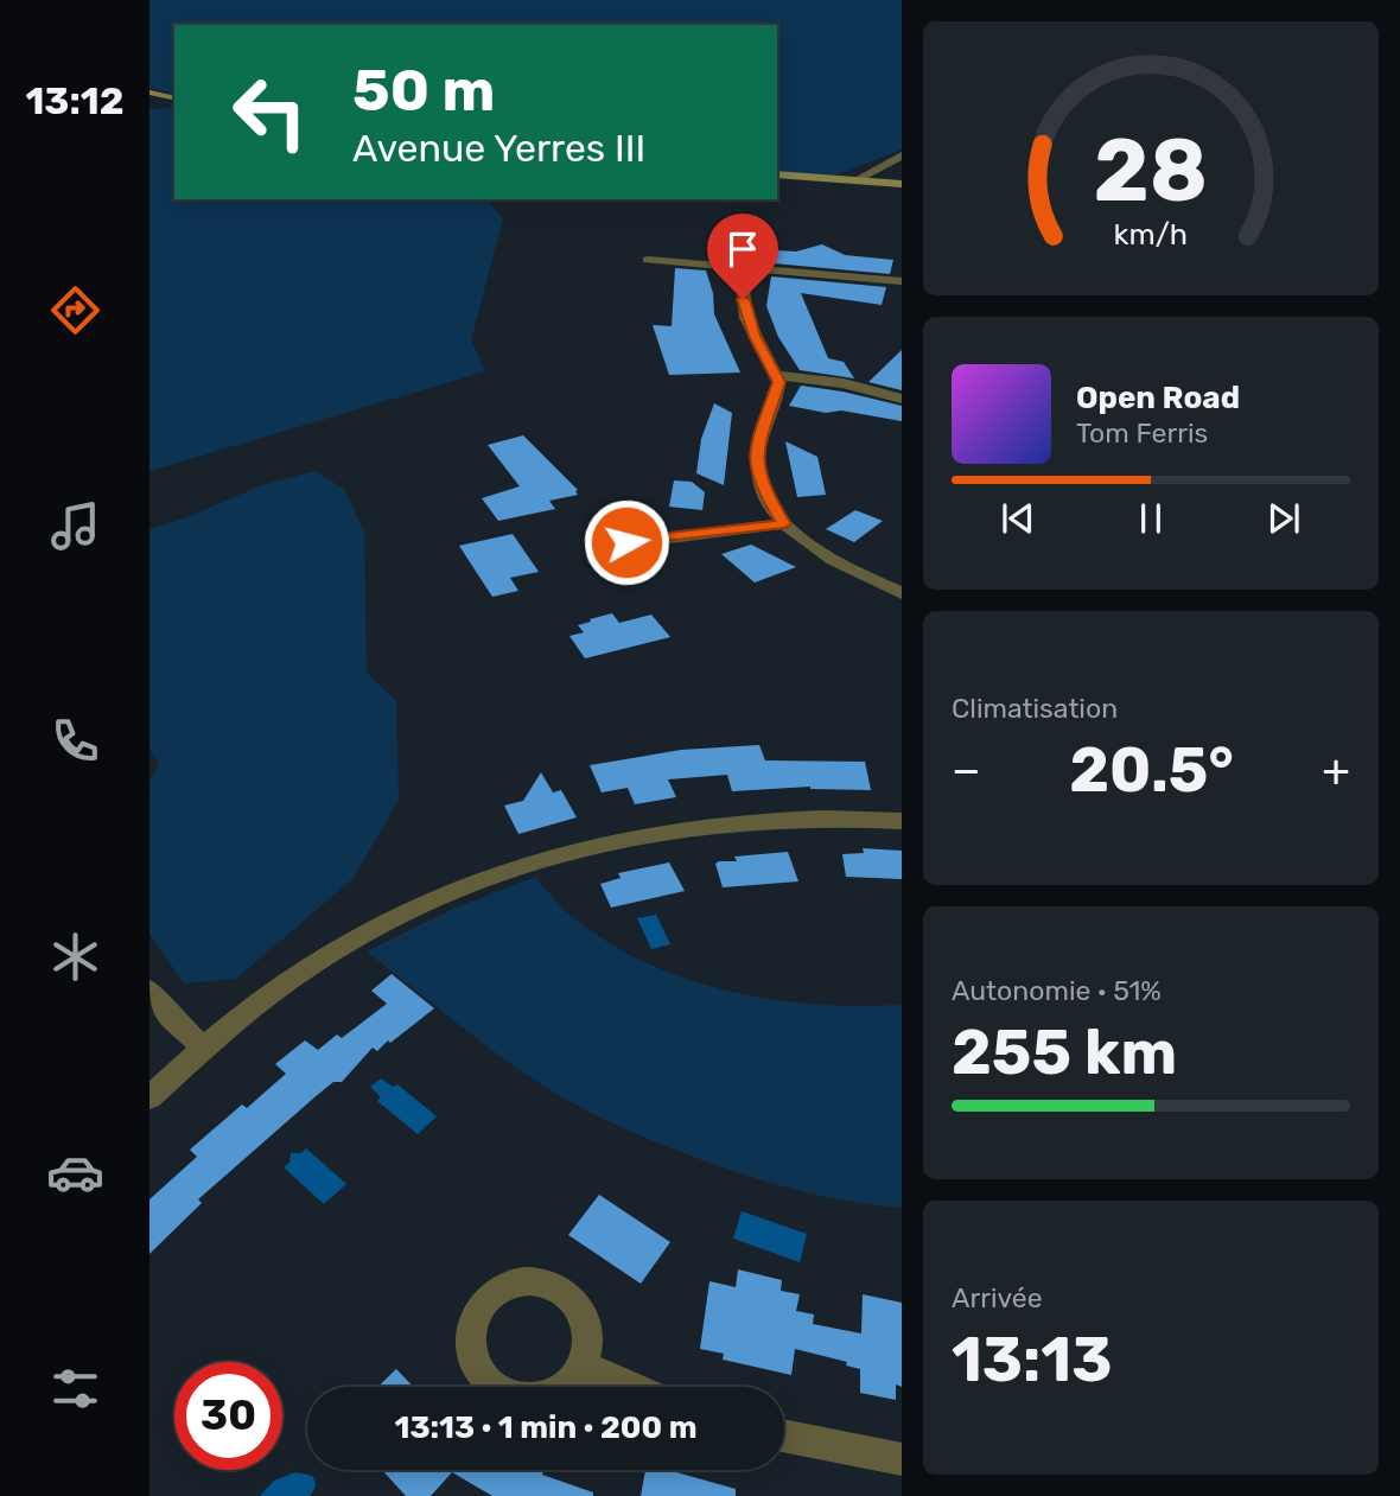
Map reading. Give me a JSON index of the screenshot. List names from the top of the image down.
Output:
{
  "page": {
    "tabs": "13:12",
    "turn": ["50 m", "Avenue Yerres III"],
    "song": ["Open Road", "Tom Ferris"],
    "tile": [
      "Climatisation",
      ["Autonomie · 51%", "255 km"],
      ["Arrivée", "13:13"]
    ],
    "heat": ["−", "20.5°", "+"],
    "limit": "30",
    "trip": "13:13 · 1 min · 200 m",
    "gauge": ["28", "km/h"]
  }
}
